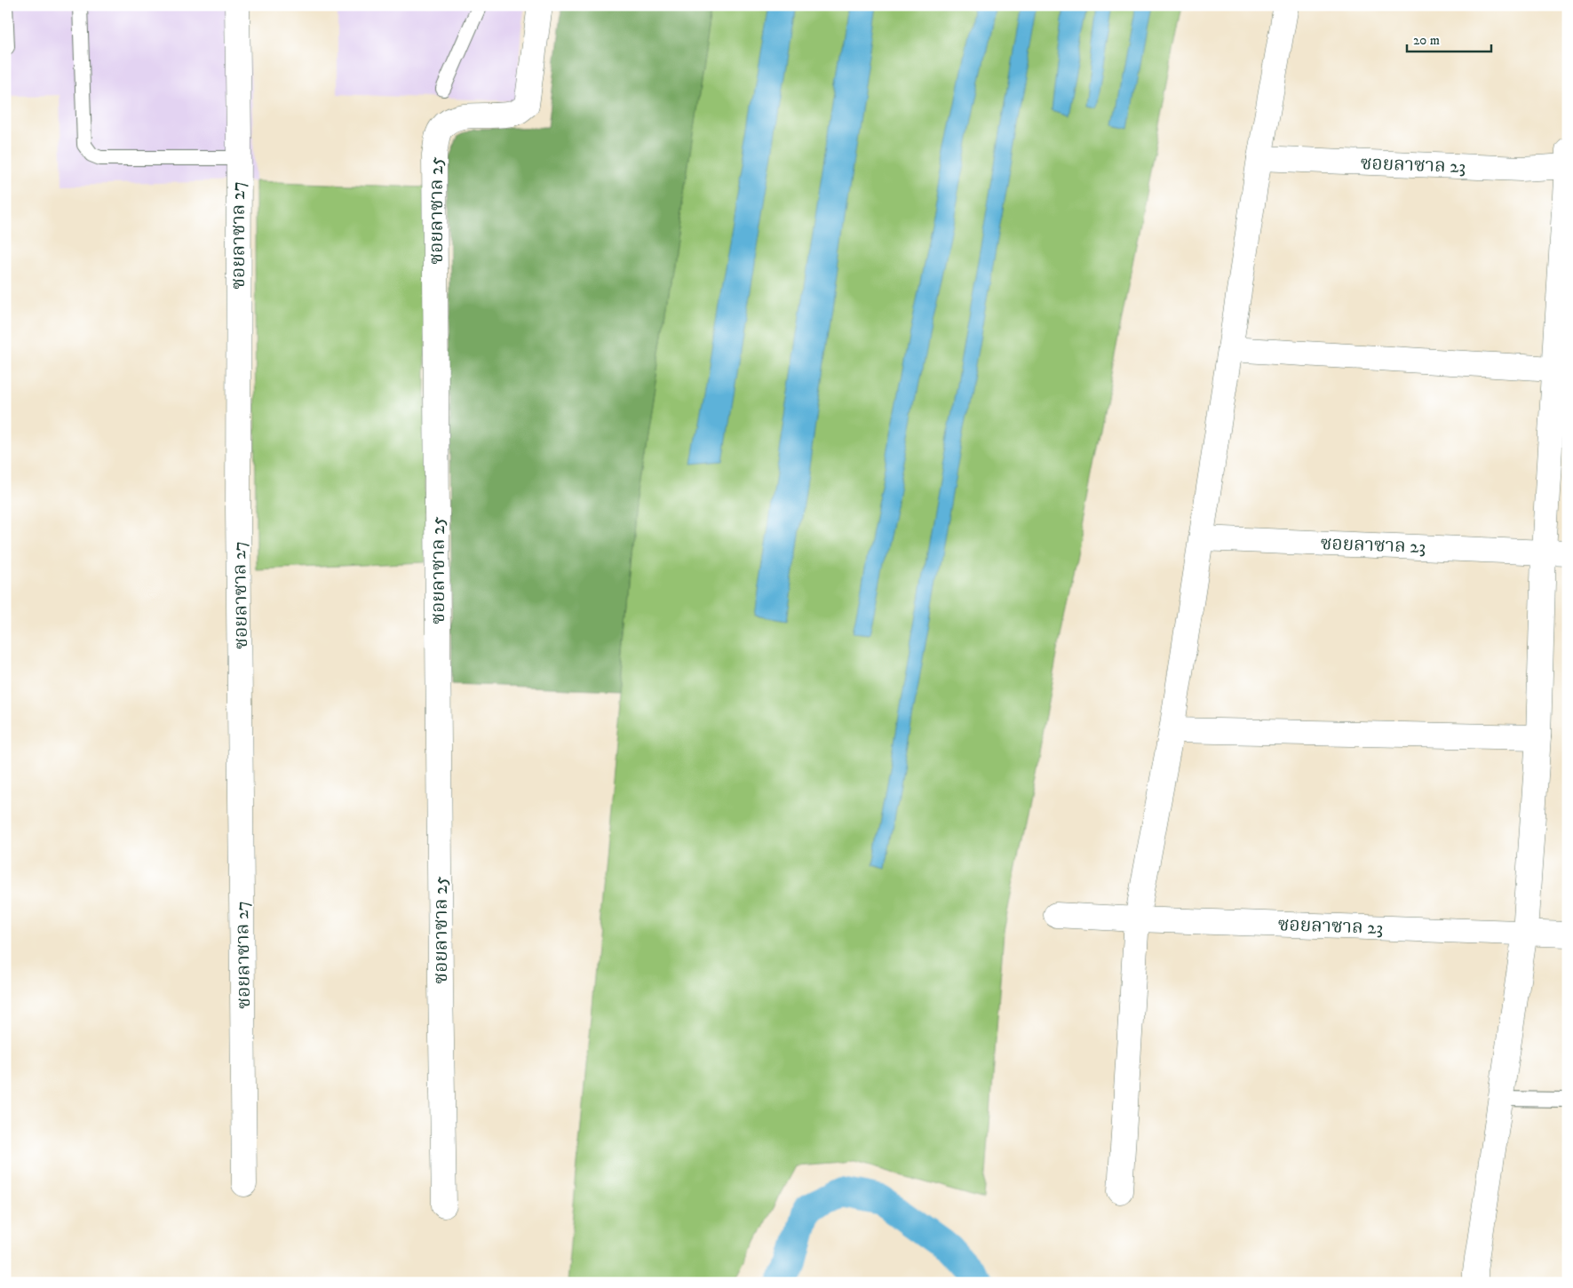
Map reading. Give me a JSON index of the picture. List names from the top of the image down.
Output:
{
  "streets": {
    "street": ["ซอยลาซาล 23", "ซอยลาซาล 25", "ซอยลาซาล 27"]
  },
  "scale_bar": "20 m"
}
